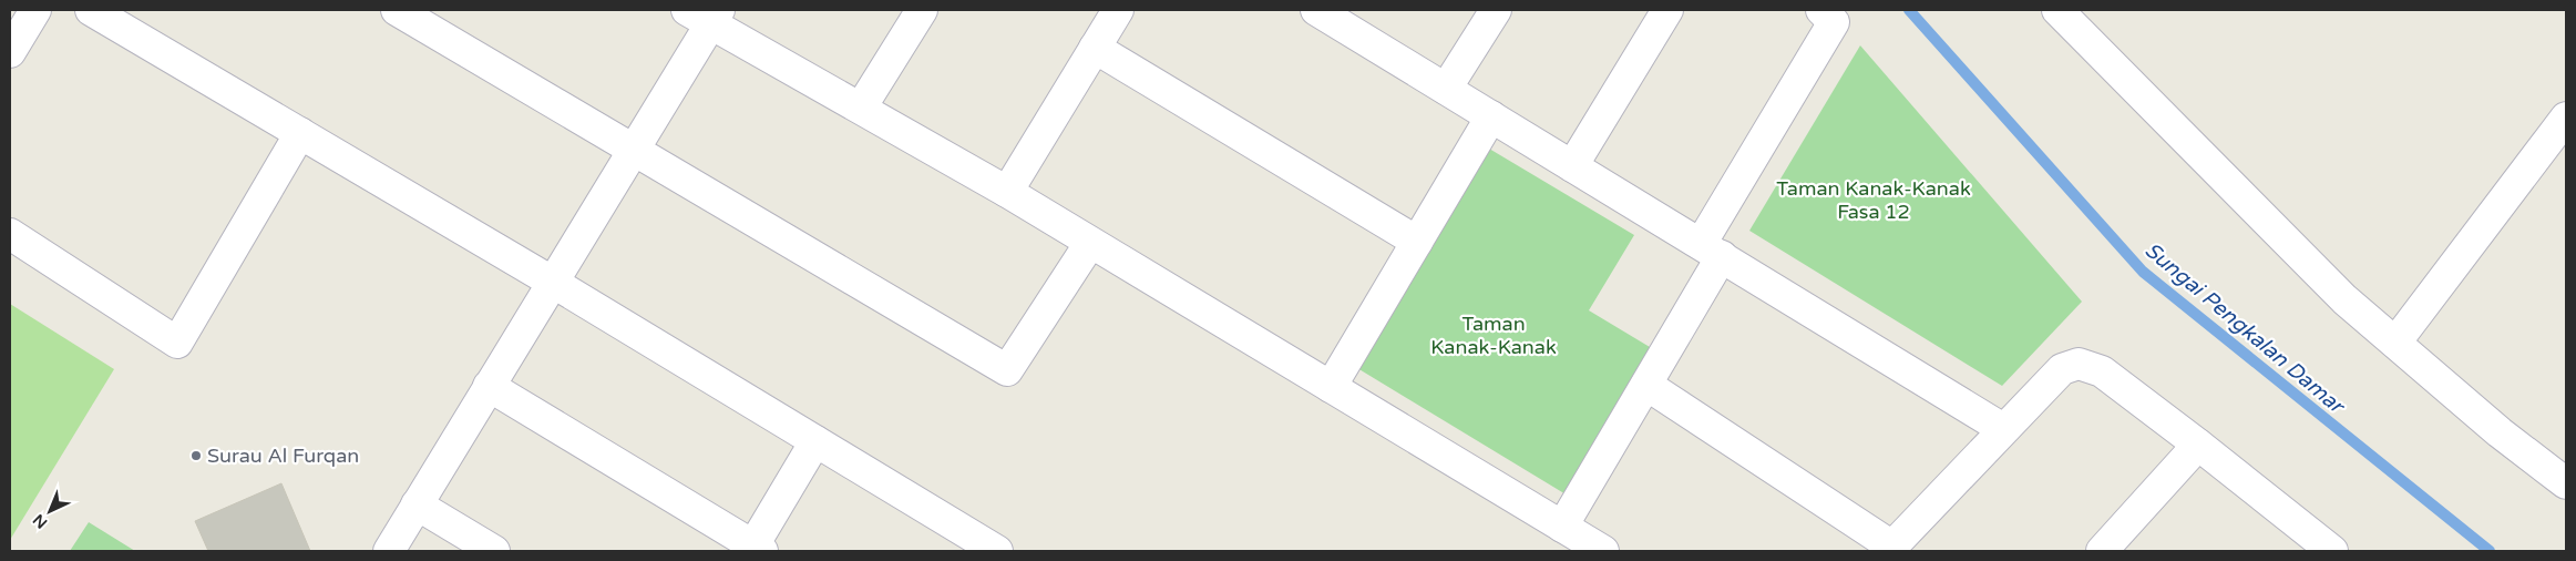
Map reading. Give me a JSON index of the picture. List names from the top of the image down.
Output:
{
  "water": ["Sungai Pengkalan Damar"],
  "parks": ["Taman Kanak-Kanak Fasa 12", "Taman Kanak-Kanak"],
  "places": ["Surau Al Furqan"],
  "north": "bottom left"
}
